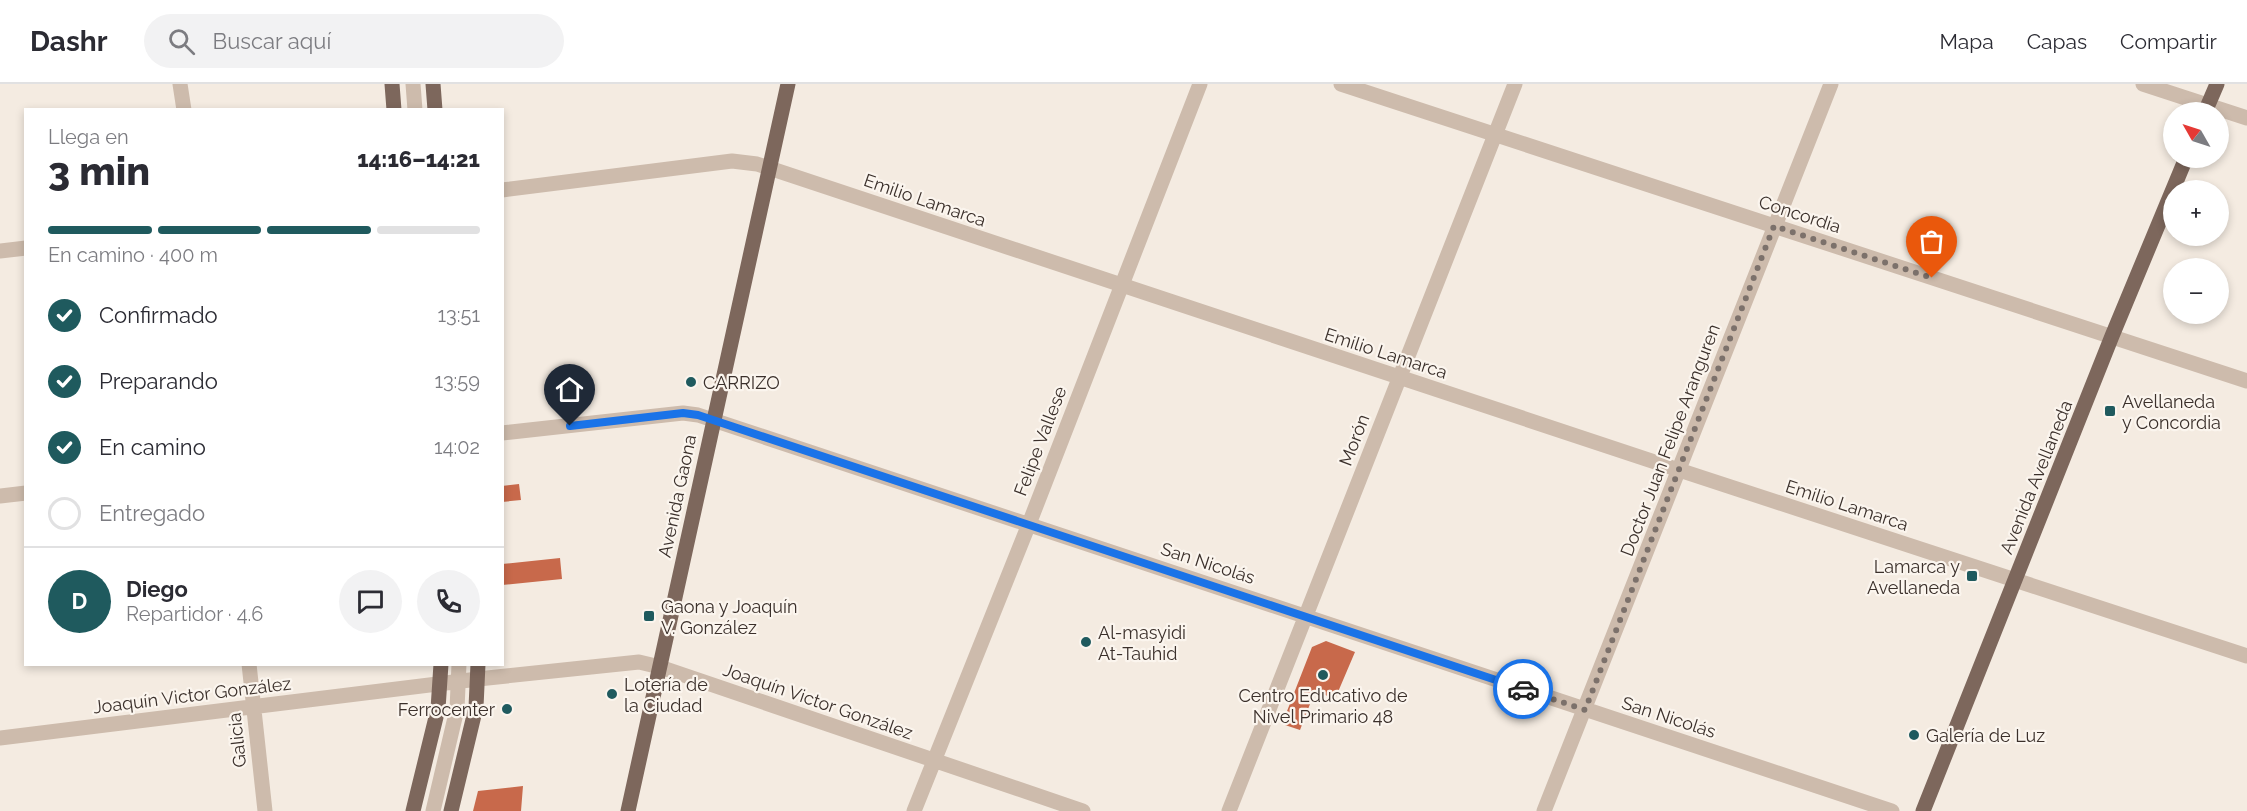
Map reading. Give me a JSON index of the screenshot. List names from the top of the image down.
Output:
{
  "streets": {
    "main road": ["Avenida Avellaneda", "Avenida Gaona"],
    "street": [
      "Emilio Lamarca",
      "Concordia",
      "Morón",
      "Doctor Juan Felipe Aranguren",
      "Felipe Vallese",
      "San Nicolás",
      "Joaquín Victor González",
      "Galicia"
    ]
  },
  "crossings": [
    ["Emilio Lamarca", "Morón"],
    ["Emilio Lamarca", "Doctor Juan Felipe Aranguren"],
    ["Emilio Lamarca", "Felipe Vallese"],
    ["Emilio Lamarca", "Avenida Avellaneda"],
    ["Emilio Lamarca", "Avenida Gaona"],
    ["Concordia", "Morón"],
    ["Concordia", "Doctor Juan Felipe Aranguren"],
    ["Concordia", "Avenida Avellaneda"],
    ["Morón", "San Nicolás"],
    ["Doctor Juan Felipe Aranguren", "San Nicolás"],
    ["Felipe Vallese", "San Nicolás"],
    ["Felipe Vallese", "Joaquín Victor González"],
    ["Avenida Gaona", "San Nicolás"],
    ["Avenida Gaona", "Joaquín Victor González"],
    ["Joaquín Victor González", "Galicia"]
  ],
  "places": {
    "other": [
      "CARRIZO",
      "Al-masyidi At-Tauhid",
      "Centro Educativo de Nivel Primario 48",
      "Lotería de la Ciudad",
      "Ferrocenter",
      "Galería de Luz"
    ],
    "transit": ["Avellaneda y Concordia", "Lamarca y Avellaneda", "Gaona y Joaquín V. González"]
  },
  "north": "top left",
  "page": {
    "header": "Dashr",
    "search": "Buscar aquí",
    "nav": ["Mapa", "Capas", "Compartir"],
    "map_buttons": ["+", "−"],
    "heading": ["3 min", "Llega en", "14:16–14:21"],
    "panel": ["Diego", "Repartidor · 4.6"],
    "bar": "En camino · 400 m",
    "list": [
      ["Confirmado", "13:51"],
      ["Preparando", "13:59"],
      ["En camino", "14:02"],
      "Entregado"
    ],
    "round": "D"
  }
}
